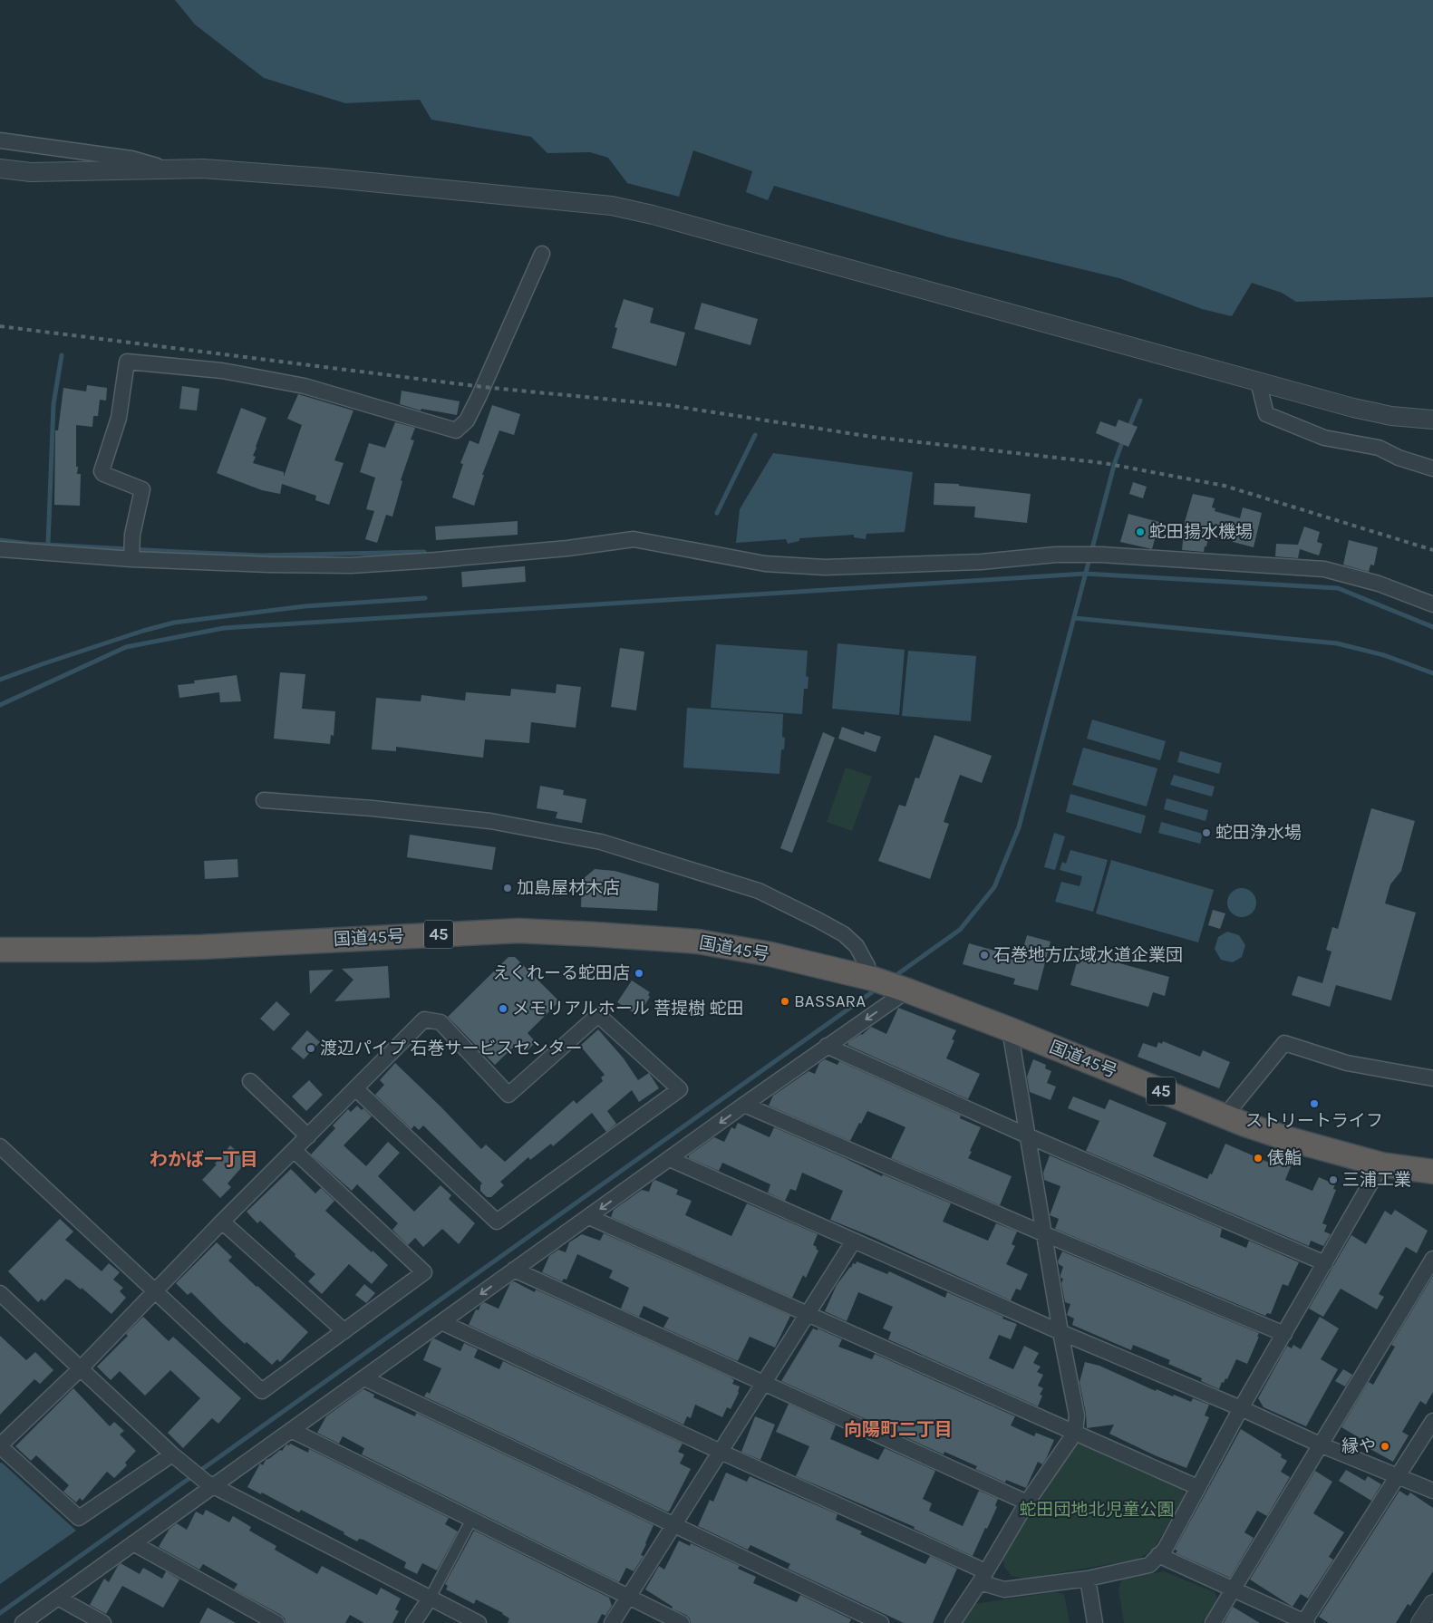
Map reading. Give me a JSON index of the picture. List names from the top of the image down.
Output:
{
  "streets": {
    "highway": ["45", "国道45号"]
  },
  "districts": ["わかば一丁目", "向陽町二丁目"],
  "parks": ["蛇田団地北児童公園"],
  "places": [
    "蛇田揚水機場",
    "蛇田浄水場",
    "加島屋材木店",
    "石巻地方広域水道企業団",
    "えくれーる蛇田店",
    "BASSARA",
    "メモリアルホール 菩提樹 蛇田",
    "渡辺パイプ 石巻サービスセンター",
    "ストリートライフ",
    "俵鮨",
    "三浦工業",
    "縁や"
  ]
}
